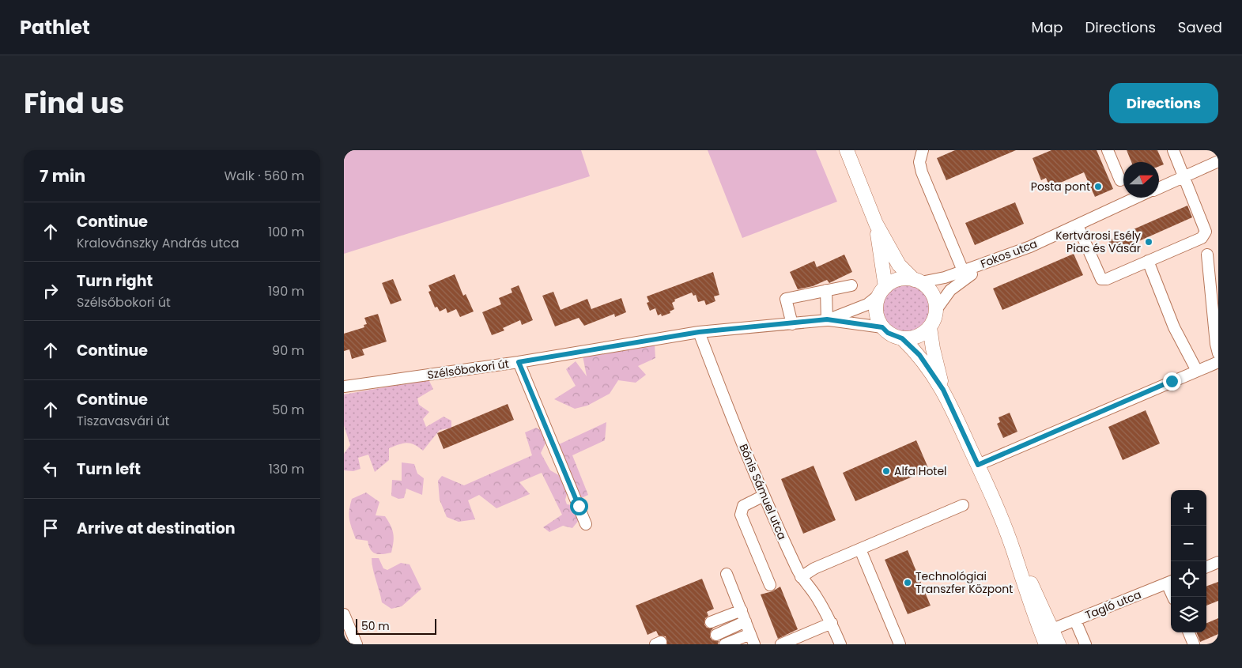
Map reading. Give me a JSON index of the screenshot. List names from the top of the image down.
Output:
{
  "streets": {
    "street": [
      "Fokos utca",
      "Szélsőbokori út",
      "Bónis Sámuel utca",
      "Tagló utca"
    ]
  },
  "crossings": [
    ["Szélsőbokori út", "Bónis Sámuel utca"]
  ],
  "places": [
    "Posta pont",
    "Kertvárosi Esély Piac és Vásár",
    "Alfa Hotel",
    "Technológiai Transzfer Központ"
  ],
  "scale_bar": "50 m",
  "north": "right",
  "page": {
    "header": "Pathlet",
    "nav": ["Map", "Directions", "Saved"],
    "title": "Find us",
    "buttons": "Directions",
    "heading": ["7 min", "Walk · 560 m"],
    "list": [
      ["Continue", "Kralovánszky András utca", "100 m"],
      ["Turn right", "Szélsőbokori út", "190 m"],
      ["Continue", "90 m"],
      ["Continue", "Tiszavasvári út", "50 m"],
      ["Turn left", "130 m"],
      "Arrive at destination"
    ],
    "map_buttons": ["+", "−"],
    "scale": "50 m"
  }
}
